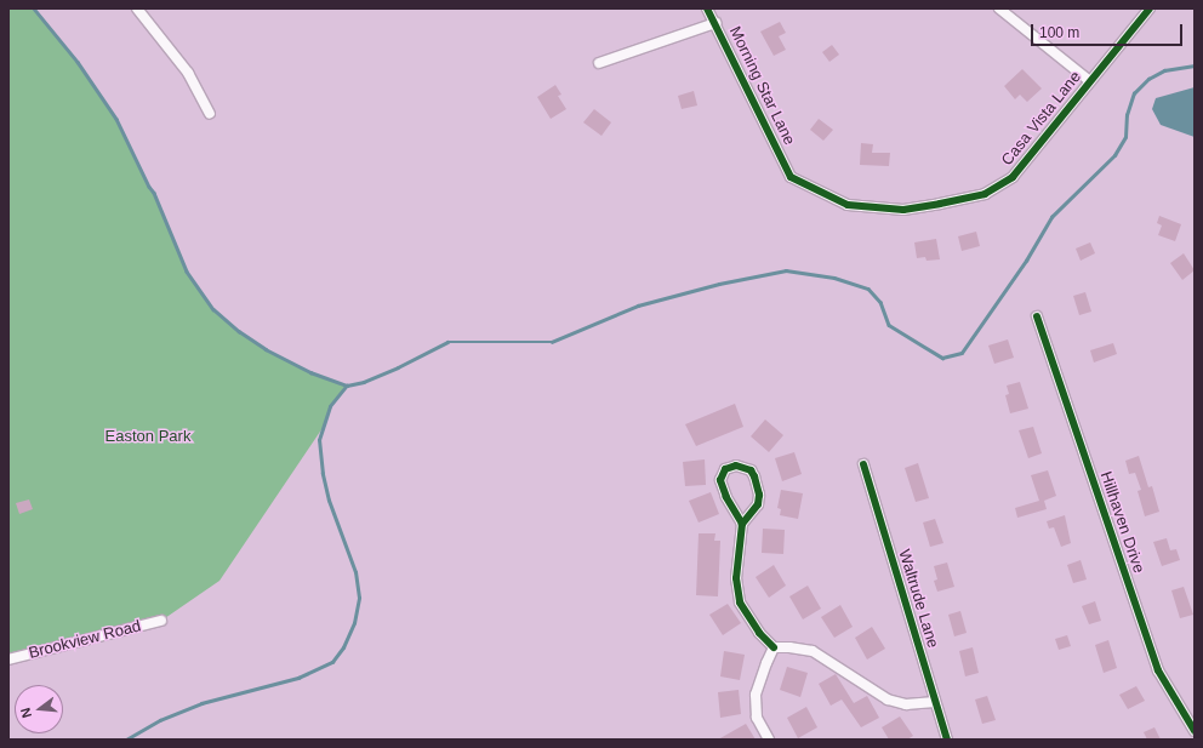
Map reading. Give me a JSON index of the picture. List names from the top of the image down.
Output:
{
  "streets": {
    "street": [
      "Morning Star Lane",
      "Casa Vista Lane",
      "Hillhaven Drive",
      "Waltrude Lane",
      "Brookview Road"
    ]
  },
  "crossings": [
    ["Morning Star Lane", "Casa Vista Lane"]
  ],
  "parks": ["Easton Park"],
  "scale_bar": "100 m",
  "north": "left"
}
